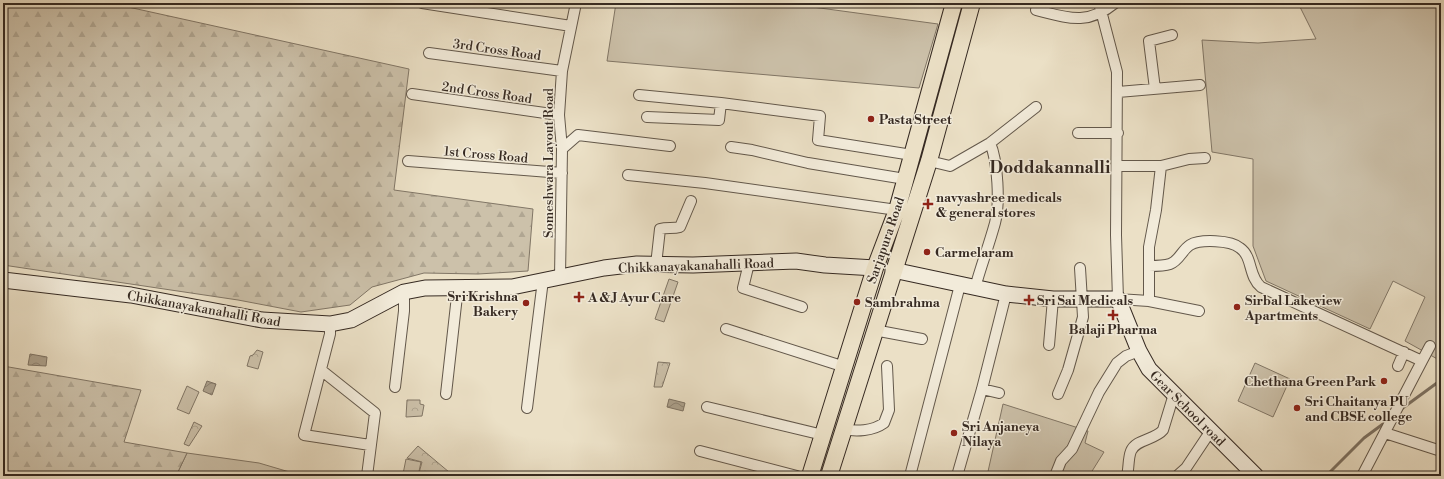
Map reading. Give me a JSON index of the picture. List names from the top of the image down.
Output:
{
  "streets": {
    "main road": ["Sarjapura Road", "Chikkanayakanahalli Road", "Gear School road"],
    "street": [
      "3rd Cross Road",
      "2nd Cross Road",
      "1st Cross Road",
      "Someshwara Layout Road"
    ]
  },
  "crossings": [
    ["3rd Cross Road", "Someshwara Layout Road"],
    ["2nd Cross Road", "Someshwara Layout Road"],
    ["1st Cross Road", "Someshwara Layout Road"],
    ["Someshwara Layout Road", "Chikkanayakanahalli Road"],
    ["Sarjapura Road", "Chikkanayakanahalli Road"]
  ],
  "districts": ["Doddakannalli"],
  "places": {
    "other": [
      "Pasta Street",
      "Carmelaram",
      "Sambrahma",
      "Sri Krishna Bakery",
      "Sirbal Lakeview Apartments",
      "Chethana Green Park",
      "Sri Chaitanya PU and CBSE college",
      "Sri Anjaneya Nilaya"
    ],
    "health": [
      "navyashree medicals & general stores",
      "A & J Ayur Care",
      "Sri Sai Medicals",
      "Balaji Pharma"
    ]
  }
}
